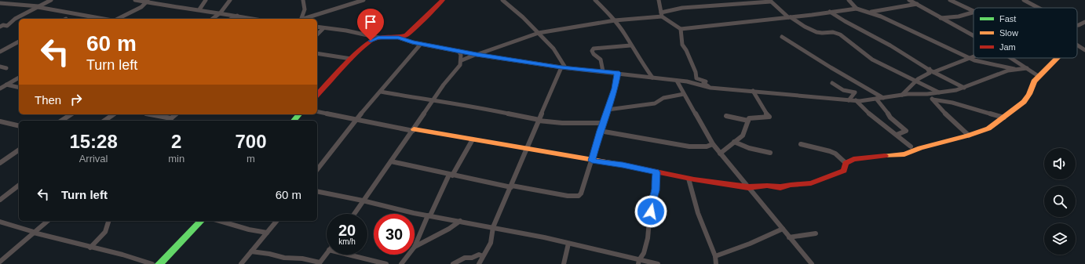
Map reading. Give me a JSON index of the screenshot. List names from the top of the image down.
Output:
{
  "legend": ["Fast", "Slow", "Jam"],
  "page": {
    "turn": ["60 m", "Turn left"],
    "then": "Then",
    "eta": [
      "15:28",
      "Arrival",
      "2",
      "min",
      "700",
      "m"
    ],
    "list": [
      {
        "name": "Turn left",
        "value": "60 m"
      }
    ],
    "speed": "20 km/h",
    "limit": "30"
  }
}
